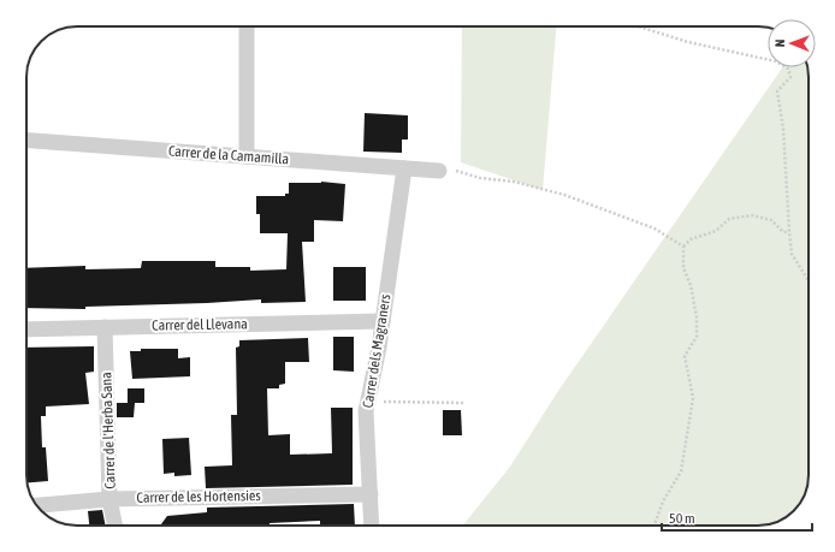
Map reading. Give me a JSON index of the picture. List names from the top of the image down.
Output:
{
  "streets": {
    "street": [
      "Carrer de la Camamilla",
      "Carrer del Llevana",
      "Carrer dels Magraners",
      "Carrer de l'Herba Sana",
      "Carrer de les Hortensies"
    ]
  },
  "crossings": [
    ["Carrer de la Camamilla", "Carrer dels Magraners"],
    ["Carrer del Llevana", "Carrer dels Magraners"],
    ["Carrer del Llevana", "Carrer de l'Herba Sana"],
    ["Carrer dels Magraners", "Carrer de les Hortensies"],
    ["Carrer de l'Herba Sana", "Carrer de les Hortensies"]
  ],
  "scale_bar": "50 m",
  "north": "left"
}
